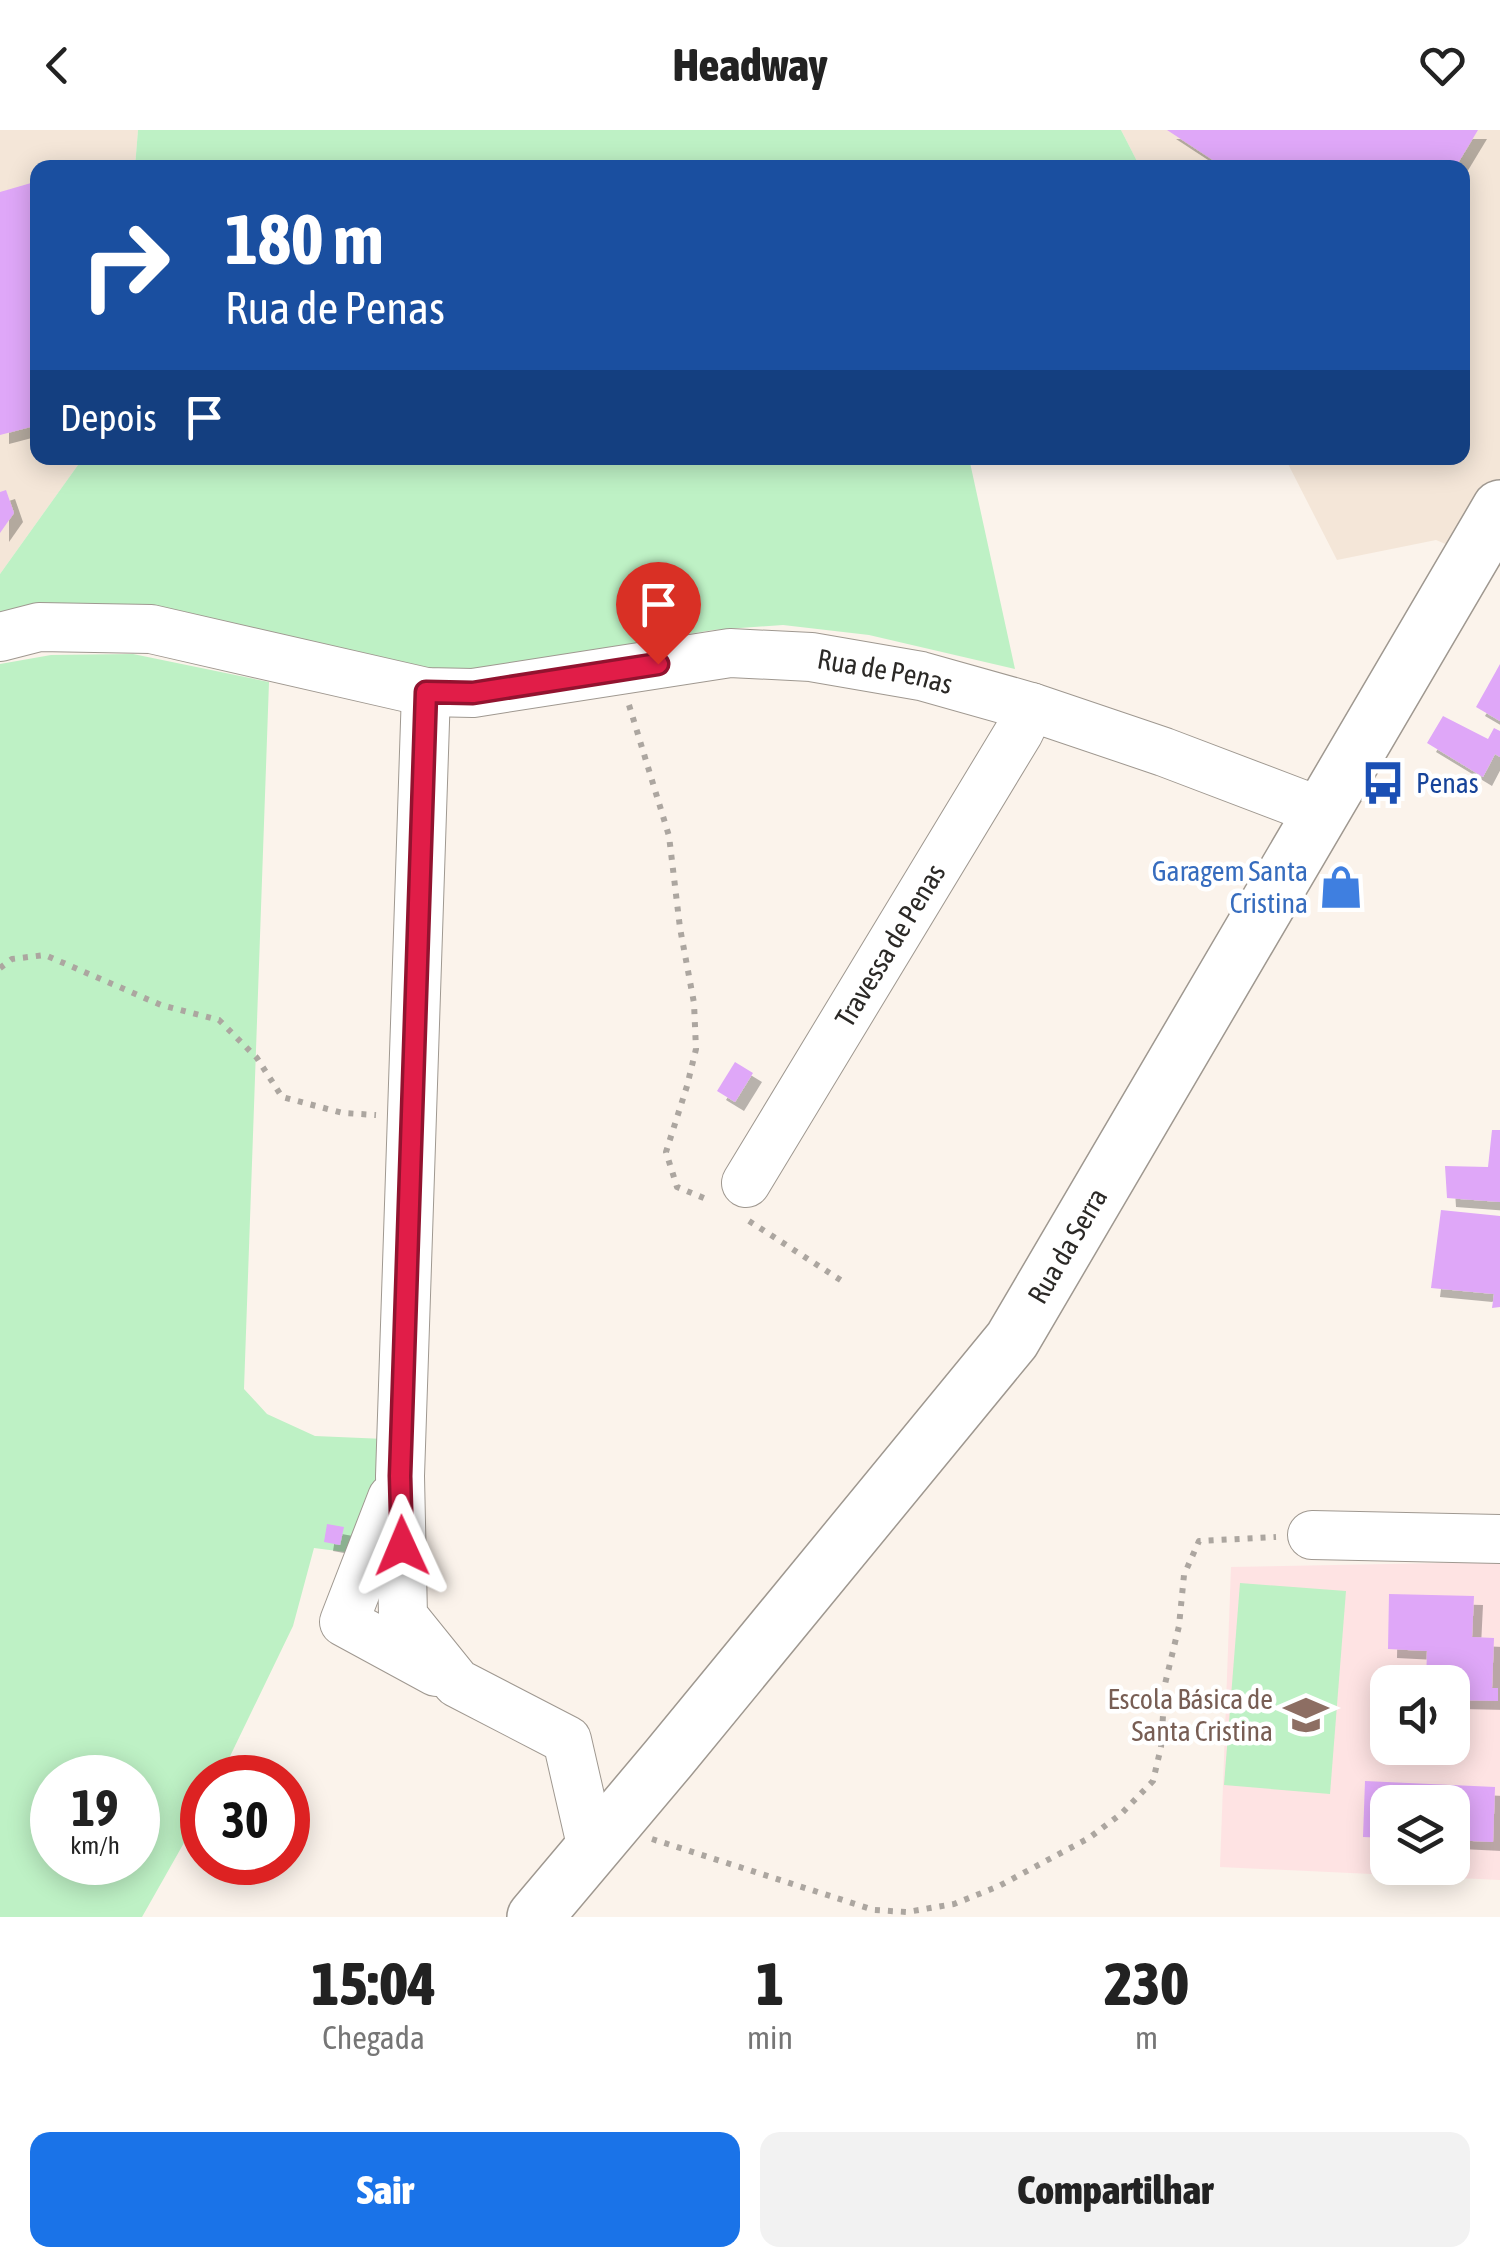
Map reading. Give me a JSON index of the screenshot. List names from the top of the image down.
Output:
{
  "streets": {
    "main road": ["Rua da Serra"],
    "street": ["Rua de Penas", "Travessa de Penas"]
  },
  "crossings": [
    ["Rua de Penas", "Travessa de Penas"],
    ["Rua de Penas", "Rua da Serra"]
  ],
  "places": {
    "bus stop": ["Penas"],
    "shop": ["Garagem Santa Cristina"],
    "school or university": ["Escola Básica de Santa Cristina"]
  },
  "page": {
    "header": "Headway",
    "turn": ["180 m", "Rua de Penas"],
    "then": "Depois",
    "speed": "19 km/h",
    "limit": "30",
    "eta": [
      "15:04",
      "Chegada",
      "1",
      "min",
      "230",
      "m"
    ],
    "buttons": ["Sair", "Compartilhar"]
  }
}
